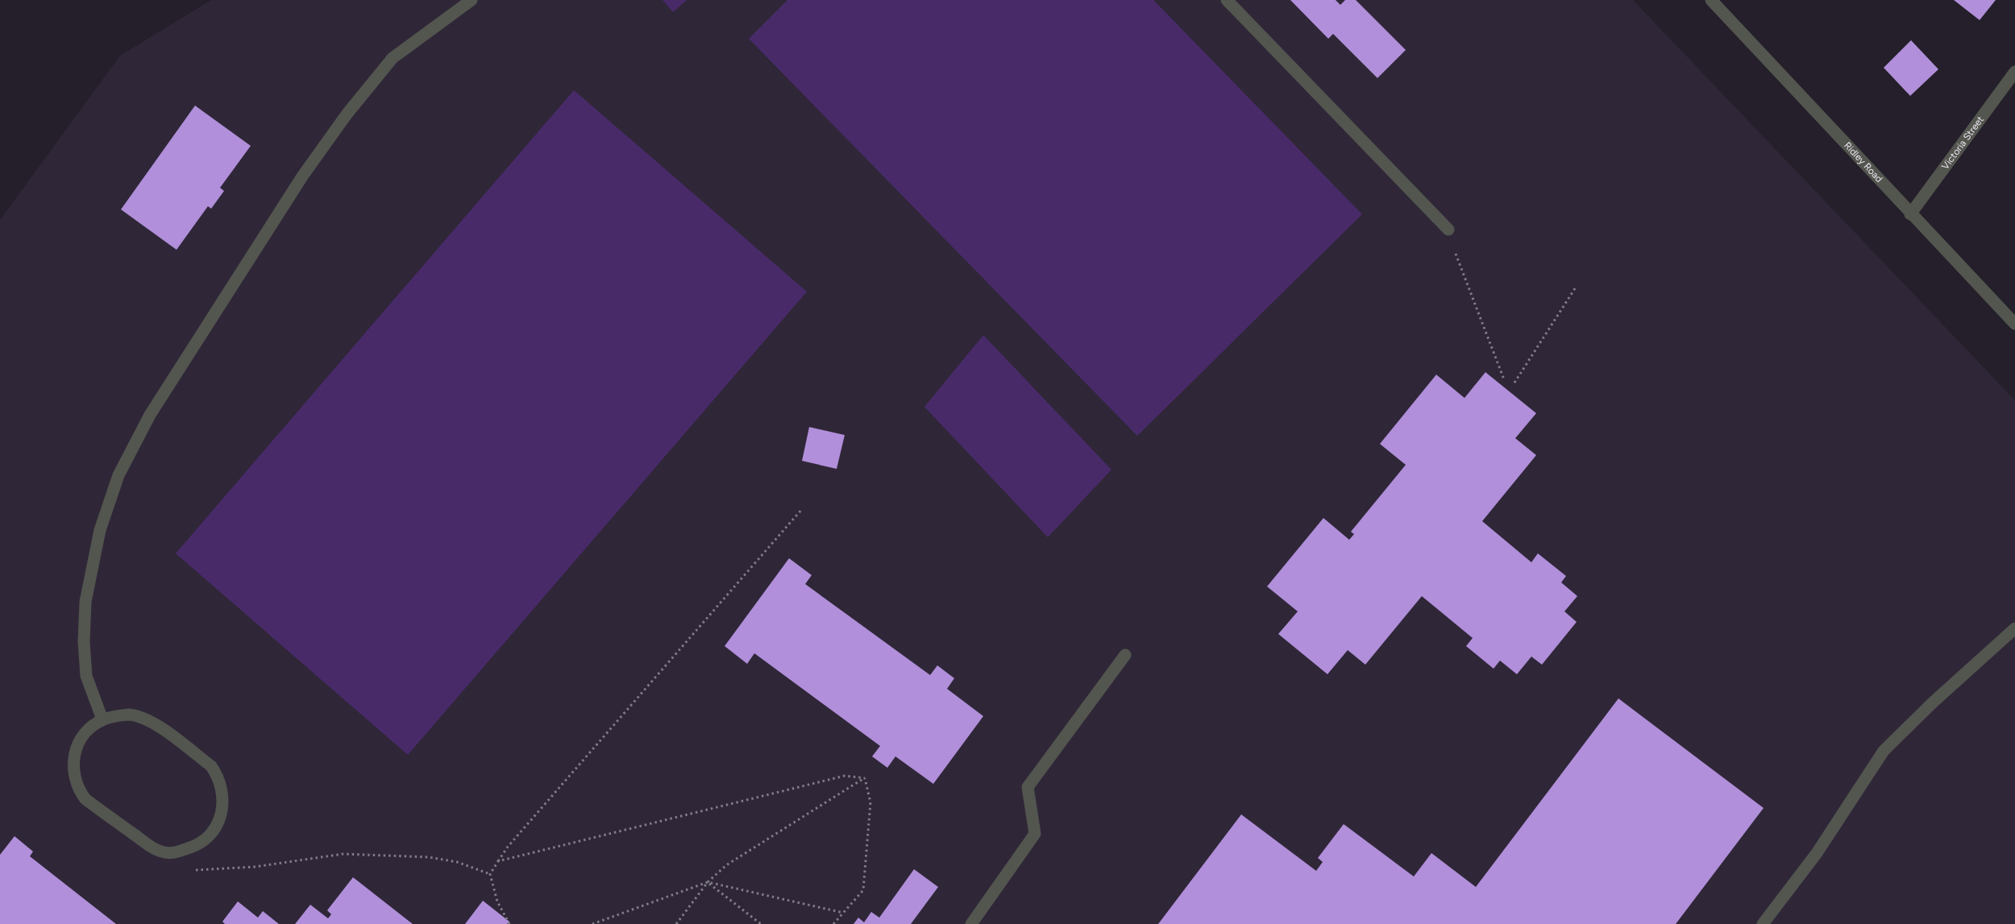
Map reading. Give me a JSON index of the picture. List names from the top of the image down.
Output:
{
  "streets": {
    "street": ["Victoria Street", "Ridley Road"]
  },
  "crossings": [
    ["Victoria Street", "Ridley Road"]
  ]
}
